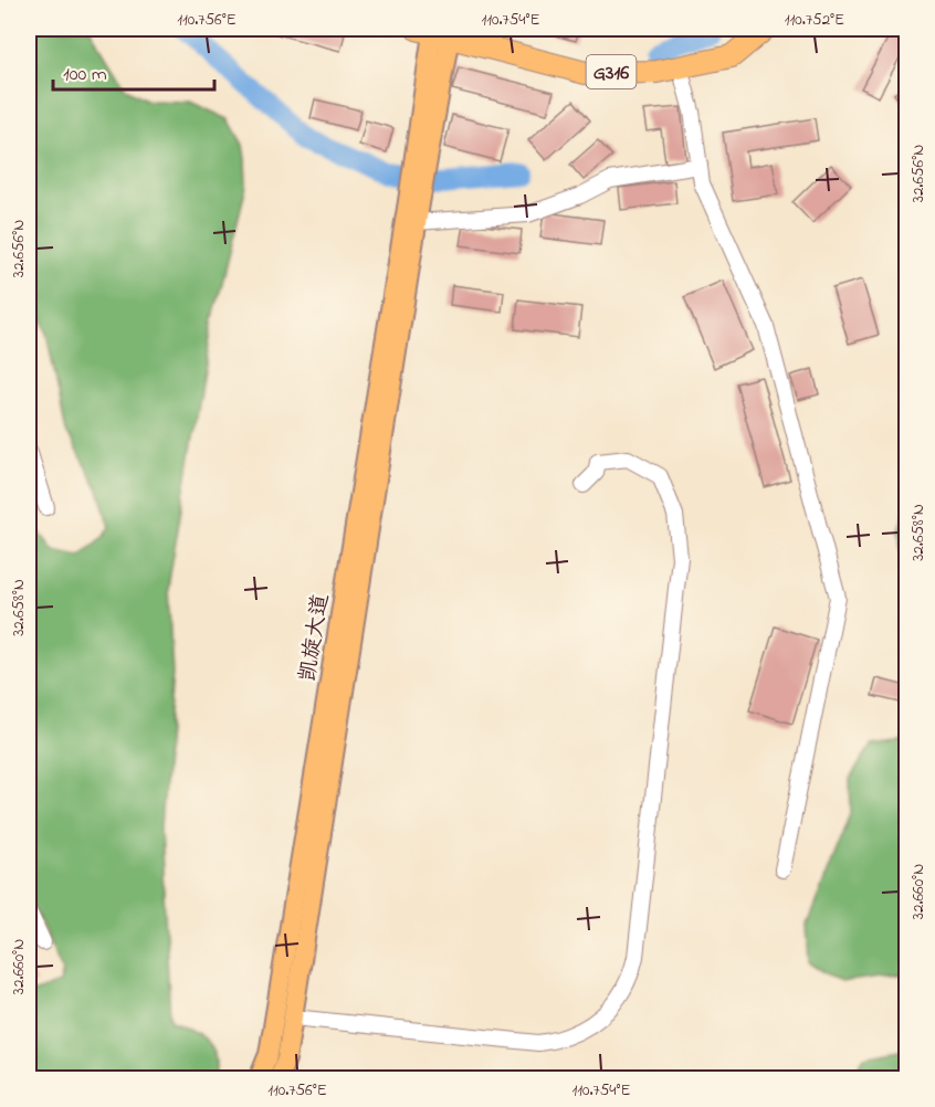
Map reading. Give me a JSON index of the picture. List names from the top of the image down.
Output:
{
  "streets": {
    "highway": ["G316"],
    "main road": ["凯旋大道"]
  },
  "scale_bar": "100 m",
  "coordinates": [
    "110.756°E",
    "110.754°E",
    "110.752°E",
    "32.656°N",
    "32.658°N",
    "32.660°N"
  ]
}
